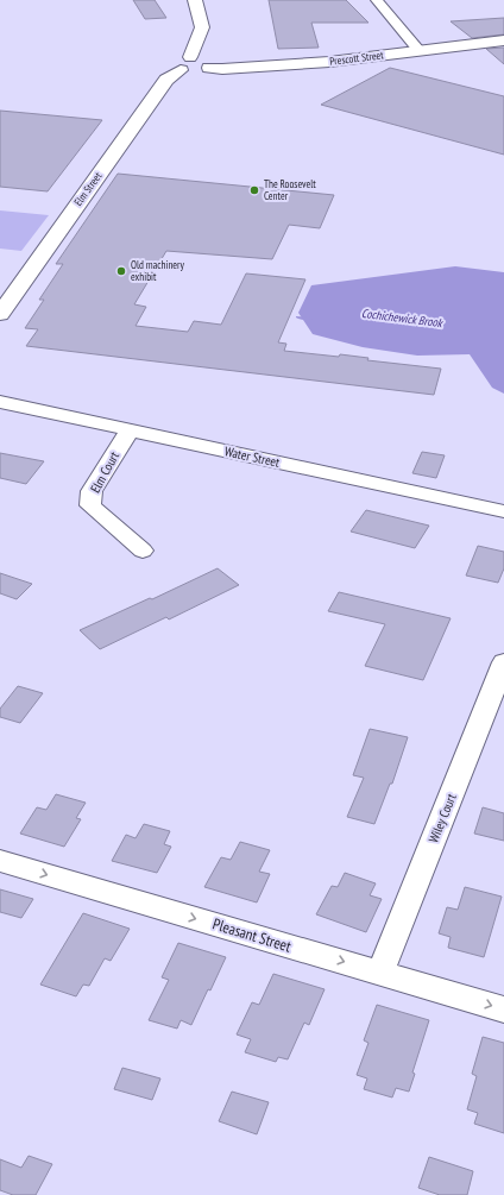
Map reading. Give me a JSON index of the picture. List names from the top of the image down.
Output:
{
  "streets": {
    "street": [
      "Prescott Street",
      "Elm Street",
      "Water Street",
      "Elm Court",
      "Wiley Court",
      "Pleasant Street"
    ]
  },
  "crossings": [
    ["Prescott Street", "Elm Street"],
    ["Water Street", "Elm Court"],
    ["Wiley Court", "Pleasant Street"]
  ],
  "one_way": ["Pleasant Street"],
  "water": ["Cochichewick Brook"],
  "places": ["The Roosevelt Center", "Old machinery exhibit"]
}
